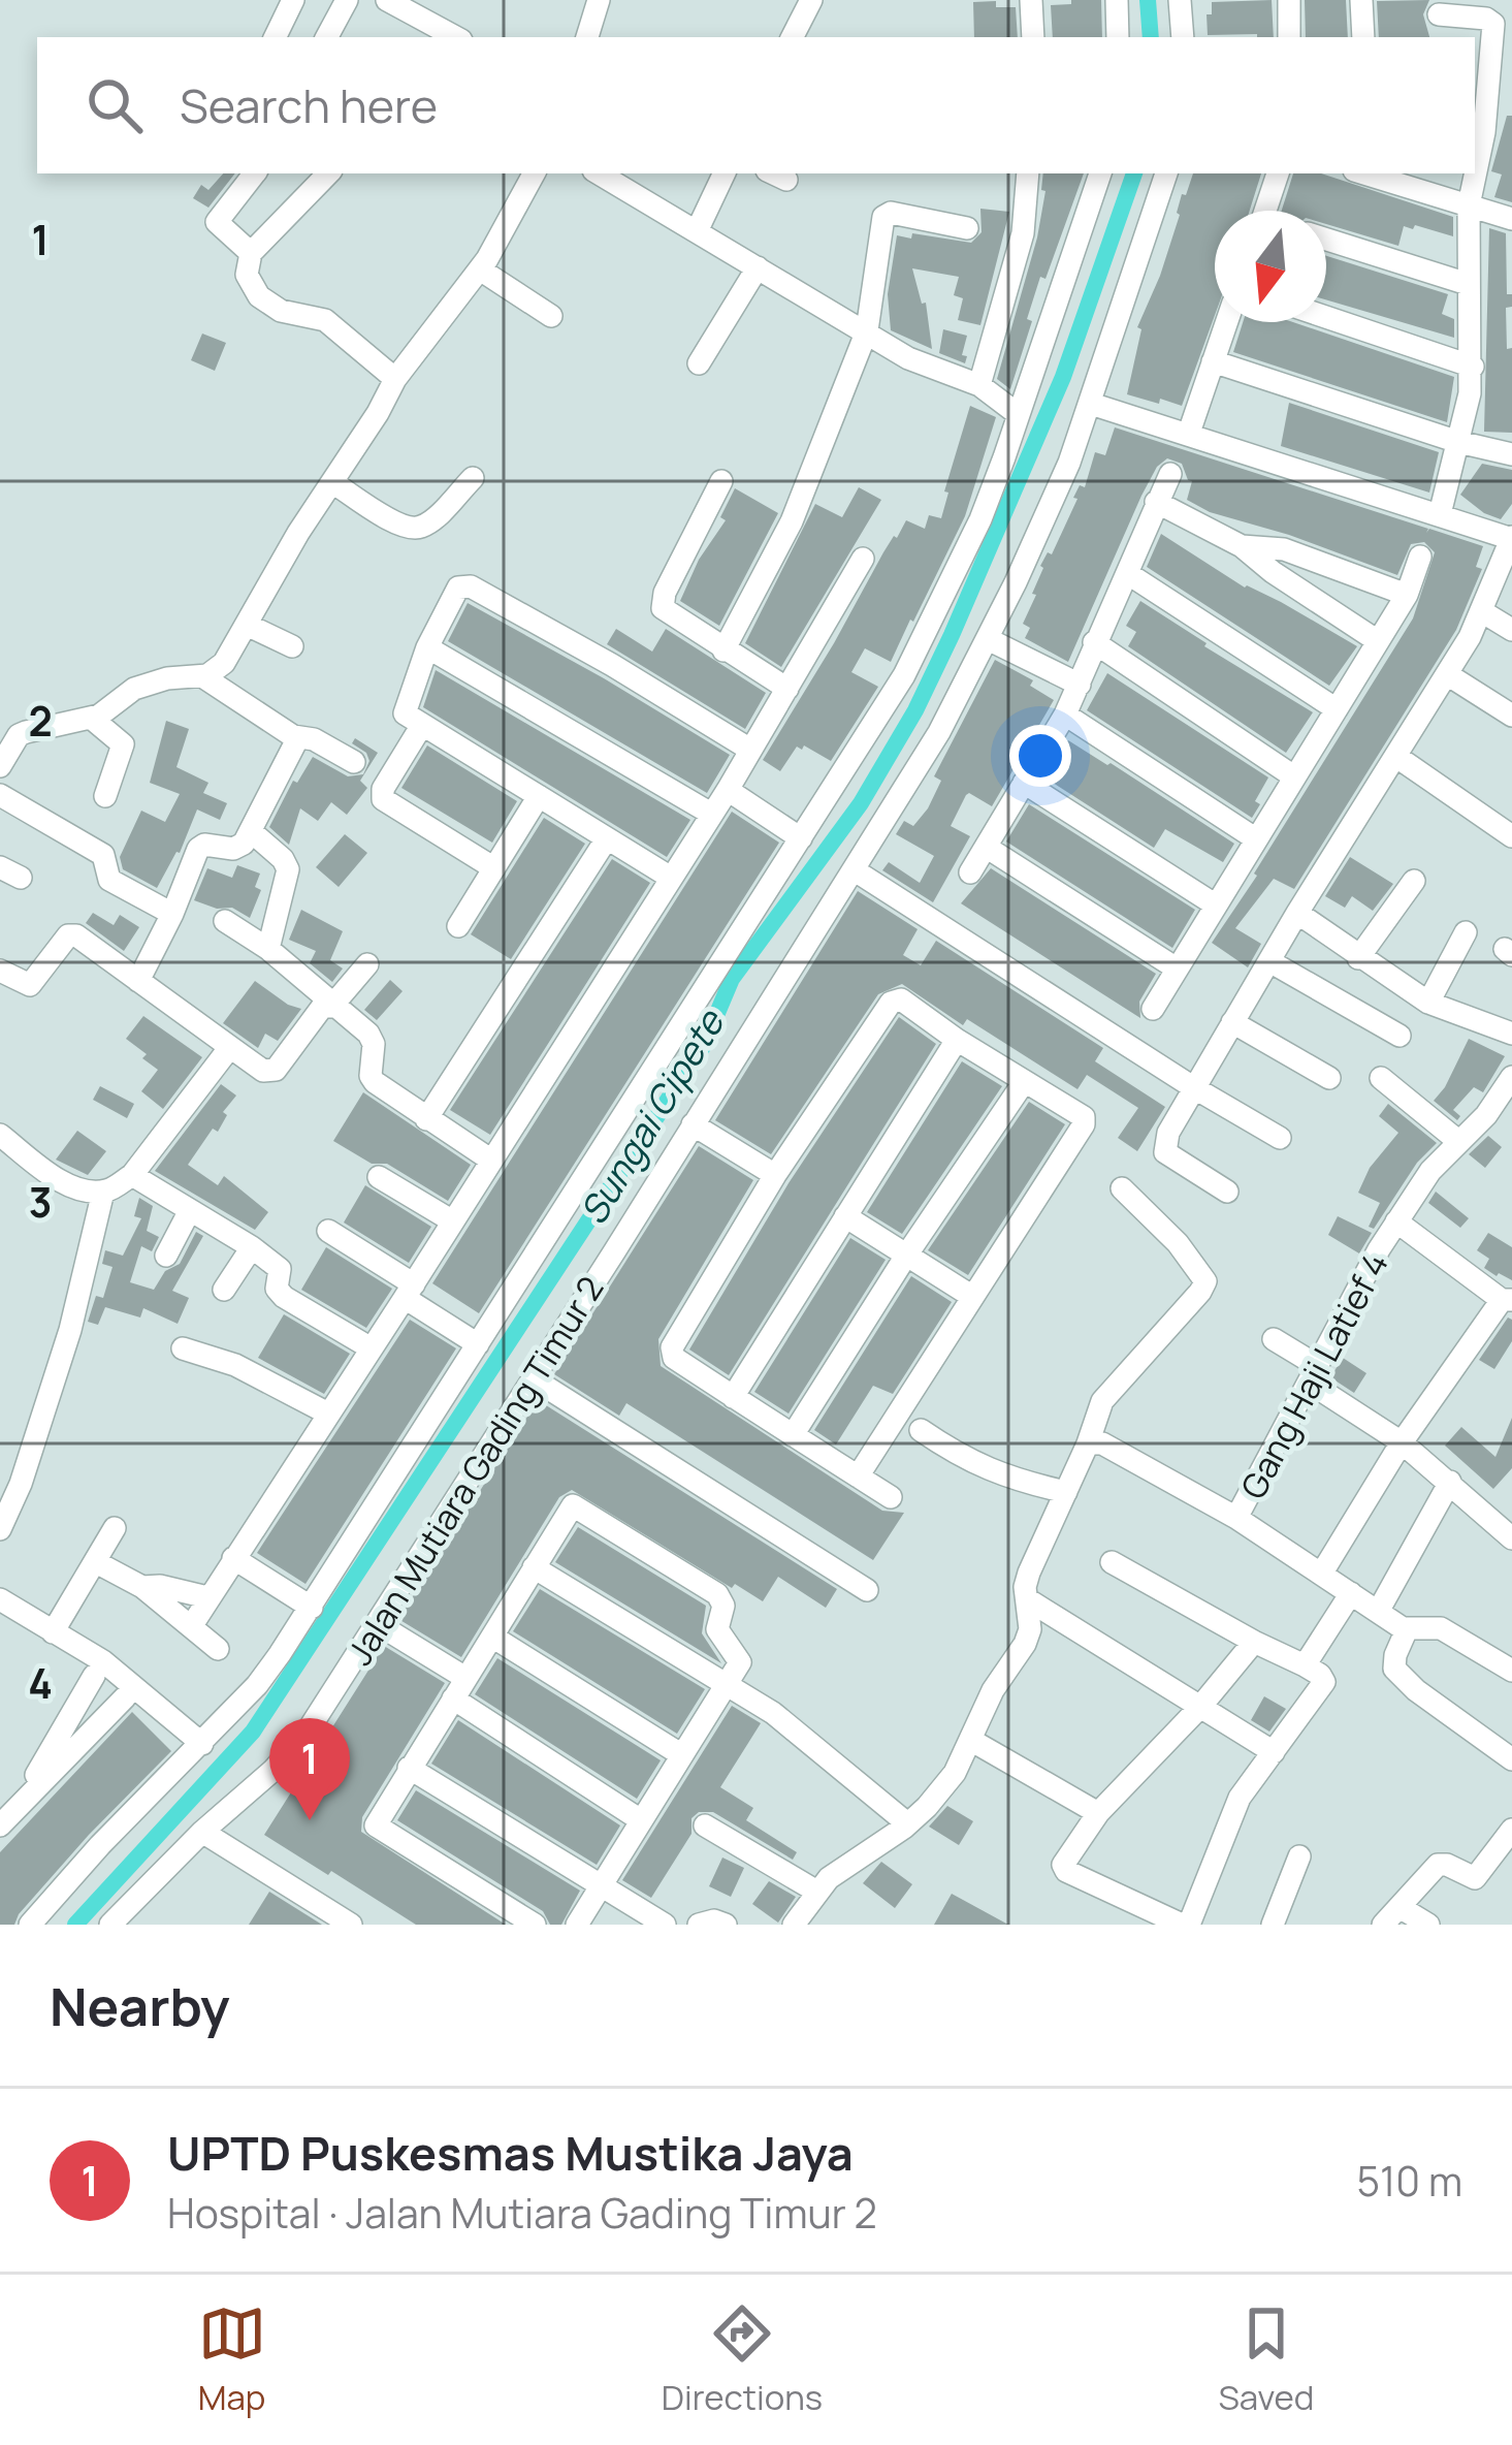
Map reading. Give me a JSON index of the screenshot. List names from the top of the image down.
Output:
{
  "streets": {
    "street": ["Gang Haji Latief 4", "Jalan Mutiara Gading Timur 2"]
  },
  "water": ["Sungai Cipete"],
  "north": "bottom",
  "page": {
    "search": "Search here",
    "pins": "1",
    "heading": "Nearby",
    "list": [
      {
        "mark": "1",
        "name": "UPTD Puskesmas Mustika Jaya",
        "note": "Hospital · Jalan Mutiara Gading Timur 2",
        "value": "510 m"
      }
    ],
    "nav": ["Map", "Directions", "Saved"]
  },
  "grid": {
    "rows": [
      "1",
      "2",
      "3",
      "4"
    ]
  }
}
